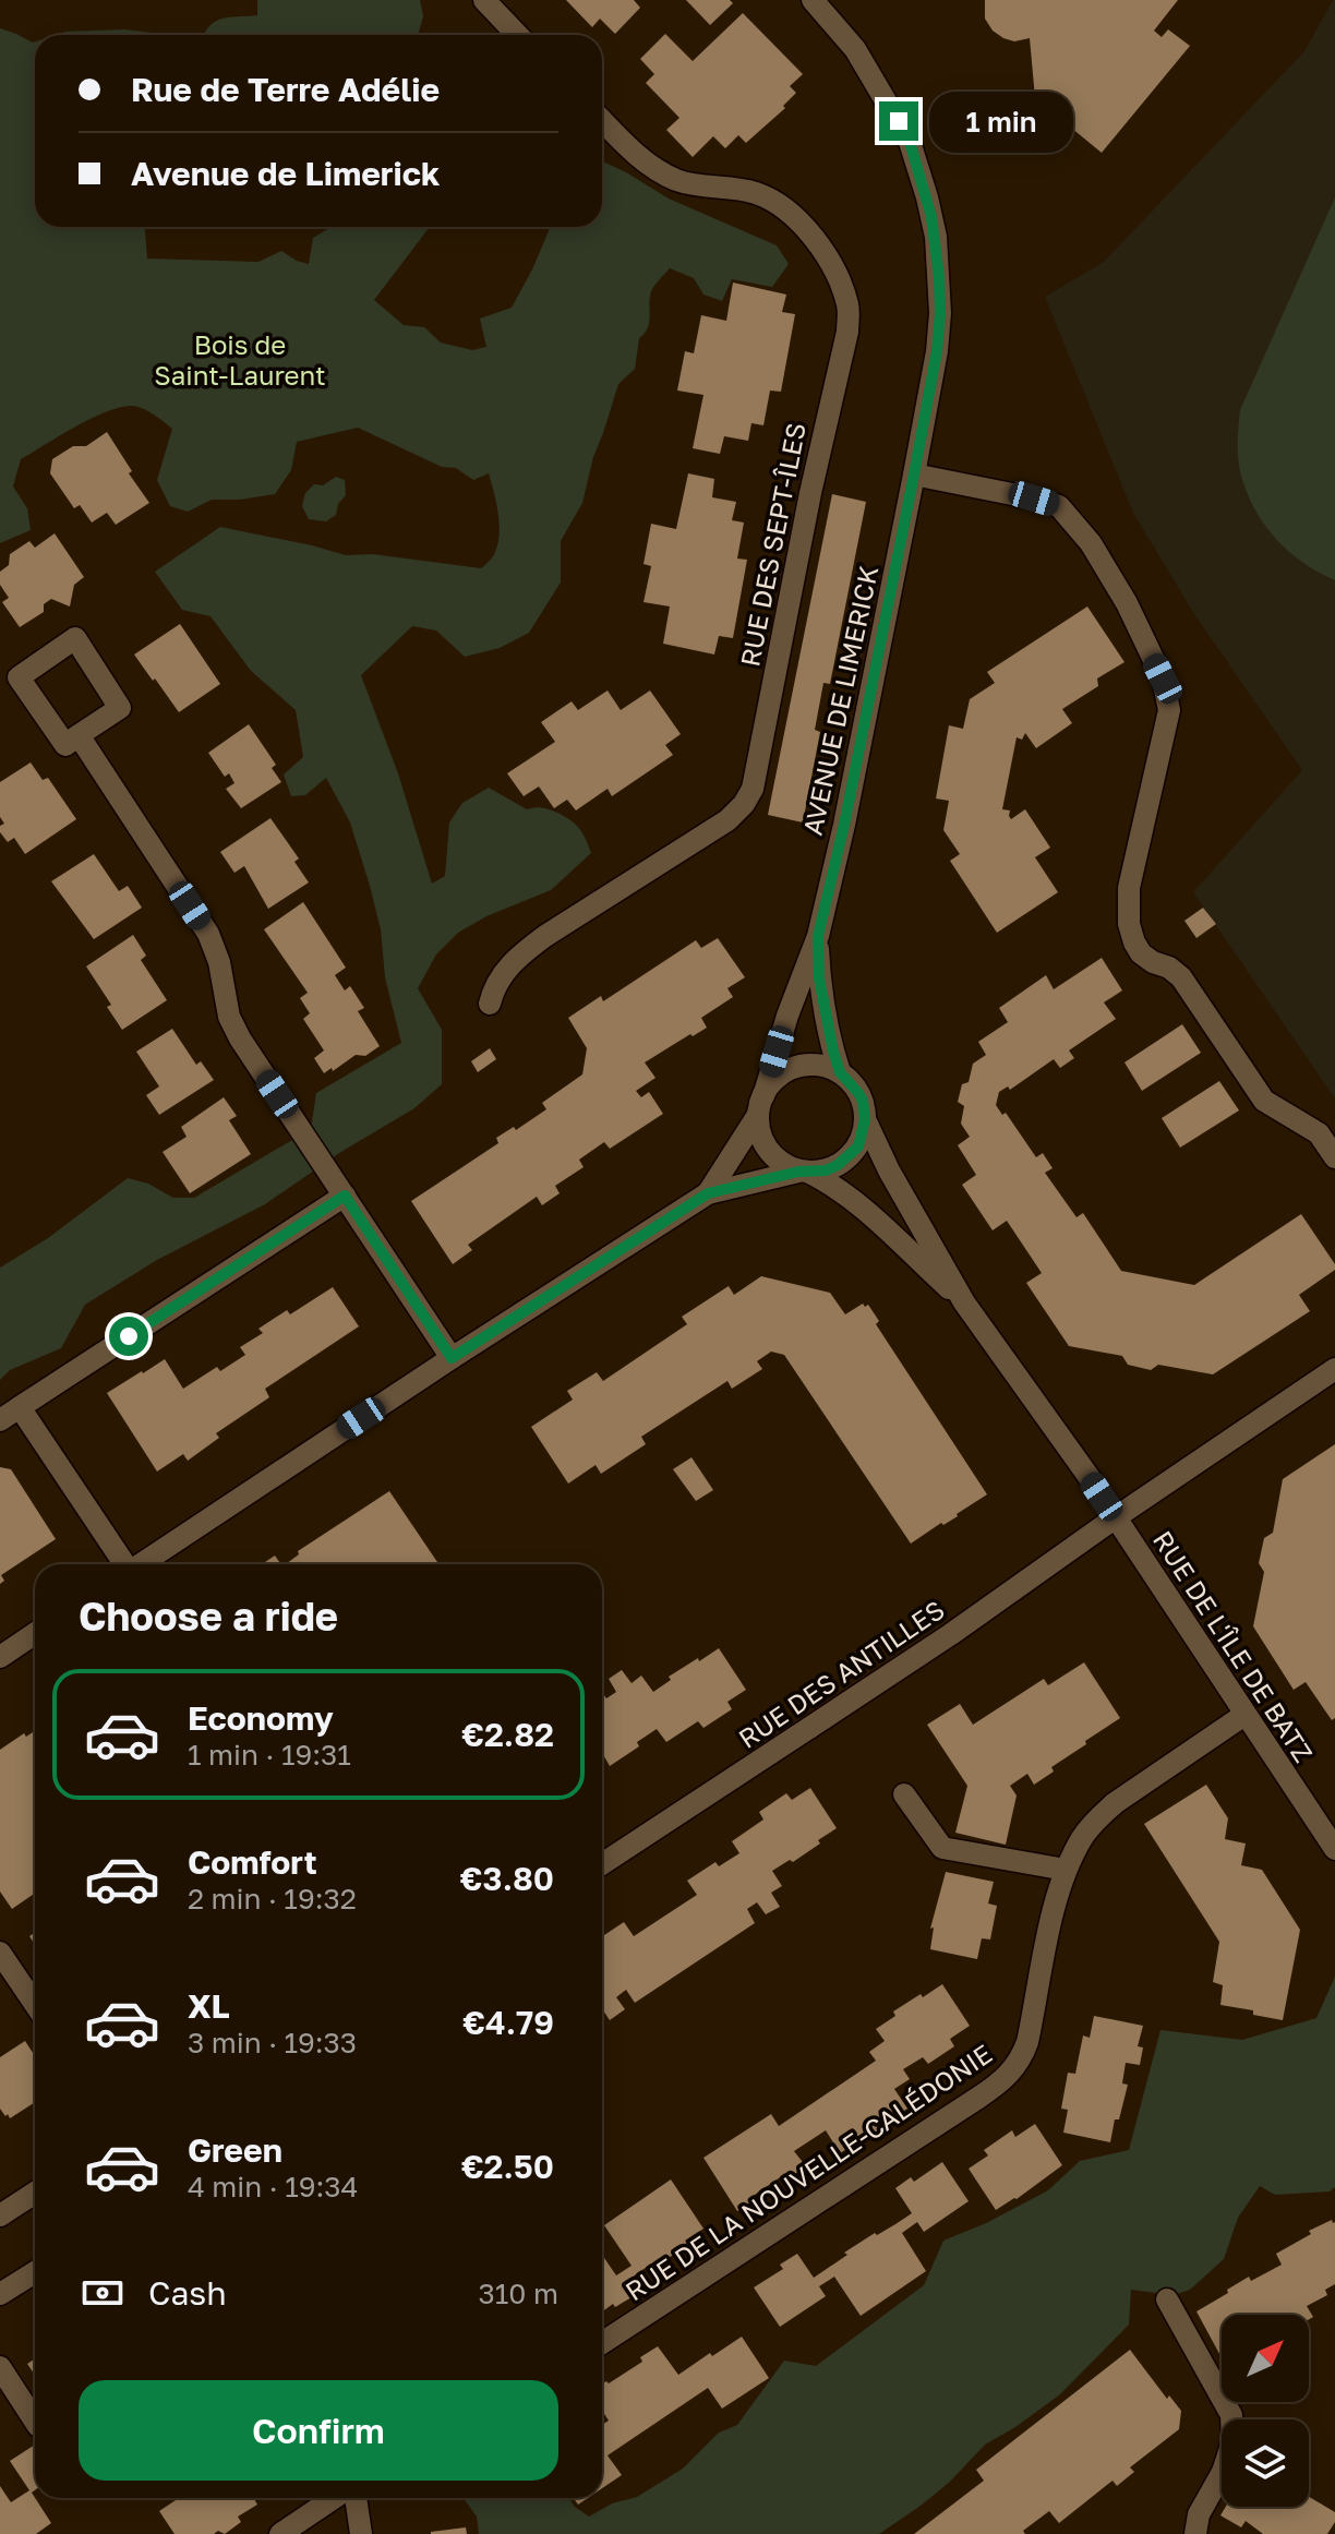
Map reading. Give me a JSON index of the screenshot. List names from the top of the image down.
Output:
{
  "streets": {
    "street": [
      "RUE DES SEPT-ÎLES",
      "AVENUE DE LIMERICK",
      "RUE DE L'ÎLE DE BATZ",
      "RUE DES ANTILLES",
      "RUE DE LA NOUVELLE-CALÉDONIE"
    ]
  },
  "crossings": [
    ["AVENUE DE LIMERICK", "RUE DE L'ÎLE DE BATZ"],
    ["RUE DE L'ÎLE DE BATZ", "RUE DES ANTILLES"],
    ["RUE DE L'ÎLE DE BATZ", "RUE DE LA NOUVELLE-CALÉDONIE"]
  ],
  "parks": ["Bois de Saint-Laurent"],
  "north": "top right",
  "page": {
    "banner": ["Rue de Terre Adélie", "Avenue de Limerick"],
    "bubble": "1 min",
    "heading": "Choose a ride",
    "list": [
      {
        "name": "Economy",
        "note": "1 min · 19:31",
        "value": "€2.82"
      },
      {
        "name": "Comfort",
        "note": "2 min · 19:32",
        "value": "€3.80"
      },
      {
        "name": "XL",
        "note": "3 min · 19:33",
        "value": "€4.79"
      },
      {
        "name": "Green",
        "note": "4 min · 19:34",
        "value": "€2.50"
      }
    ],
    "pay": ["Cash", "310 m"],
    "buttons": "Confirm"
  }
}
